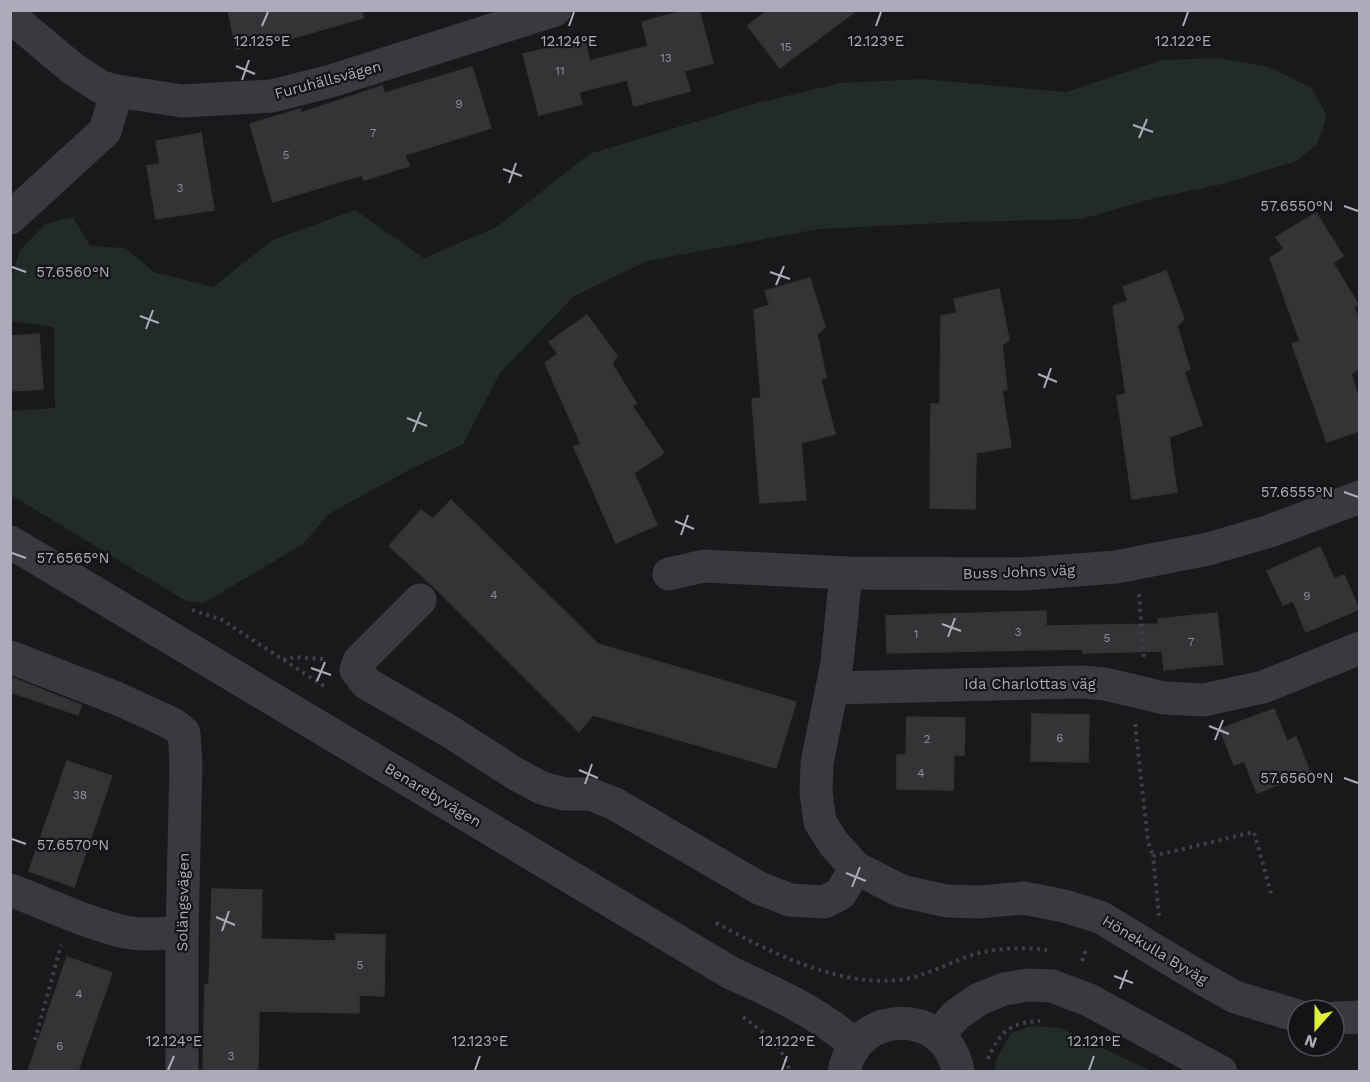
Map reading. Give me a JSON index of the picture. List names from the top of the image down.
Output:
{
  "streets": {
    "street": [
      "Furuhällsvägen",
      "Buss Johns väg",
      "Ida Charlottas väg",
      "Benarebyvägen",
      "Solängsvägen",
      "Hönekulla Byväg"
    ]
  },
  "crossings": [
    ["Buss Johns väg", "Hönekulla Byväg"],
    ["Ida Charlottas väg", "Hönekulla Byväg"]
  ],
  "house_numbers": [
    "15",
    "13",
    "11",
    "9",
    "7",
    "5",
    "3",
    "4",
    "9",
    "3",
    "1",
    "5",
    "7",
    "6",
    "2",
    "4",
    "38",
    "5",
    "4",
    "6",
    "3"
  ],
  "north": "bottom",
  "coordinates": [
    "12.124°E",
    "12.123°E",
    "12.122°E",
    "12.125°E",
    "57.6550°N",
    "57.6560°N",
    "57.6555°N",
    "57.6565°N",
    "57.6570°N",
    "12.121°E"
  ]
}
